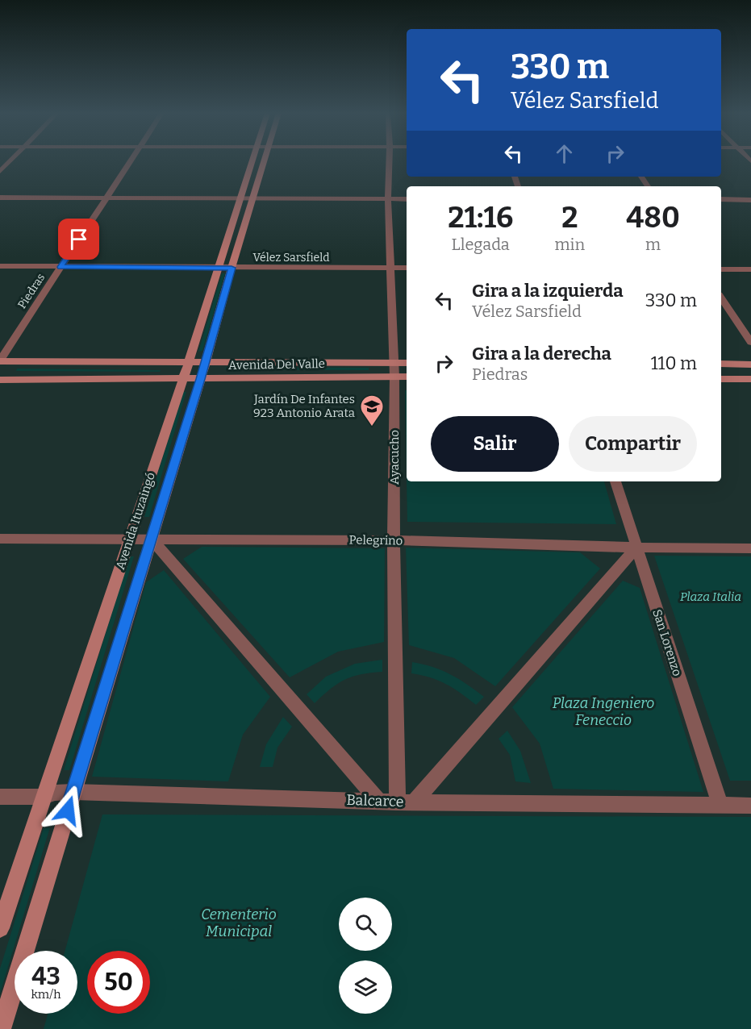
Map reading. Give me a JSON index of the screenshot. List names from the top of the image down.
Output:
{
  "streets": {
    "main road": ["Avenida Del Valle", "Avenida Ituzaingó"],
    "street": [
      "Vélez Sarsfield",
      "Piedras",
      "Ayacucho",
      "Pelegrino",
      "San Lorenzo",
      "Balcarce"
    ]
  },
  "crossings": [
    ["Vélez Sarsfield", "Piedras"],
    ["Vélez Sarsfield", "Ayacucho"],
    ["Vélez Sarsfield", "Avenida Ituzaingó"],
    ["Piedras", "Avenida Del Valle"],
    ["Avenida Del Valle", "Ayacucho"],
    ["Avenida Del Valle", "Avenida Ituzaingó"],
    ["Ayacucho", "Pelegrino"],
    ["Ayacucho", "Balcarce"],
    ["Avenida Ituzaingó", "Pelegrino"],
    ["Avenida Ituzaingó", "Balcarce"],
    ["Pelegrino", "San Lorenzo"],
    ["San Lorenzo", "Balcarce"]
  ],
  "parks": ["Plaza Italia", "Plaza Ingeniero Feneccio", "Cementerio Municipal"],
  "places": {
    "school or university": ["Jardín De Infantes 923 Antonio Arata"]
  },
  "page": {
    "turn": ["330 m", "Vélez Sarsfield"],
    "eta": [
      "21:16",
      "Llegada",
      "2",
      "min",
      "480",
      "m"
    ],
    "list": [
      {
        "name": "Gira a la izquierda",
        "note": "Vélez Sarsfield",
        "value": "330 m"
      },
      {
        "name": "Gira a la derecha",
        "note": "Piedras",
        "value": "110 m"
      }
    ],
    "buttons": ["Salir", "Compartir"],
    "speed": "43 km/h",
    "limit": "50"
  }
}
